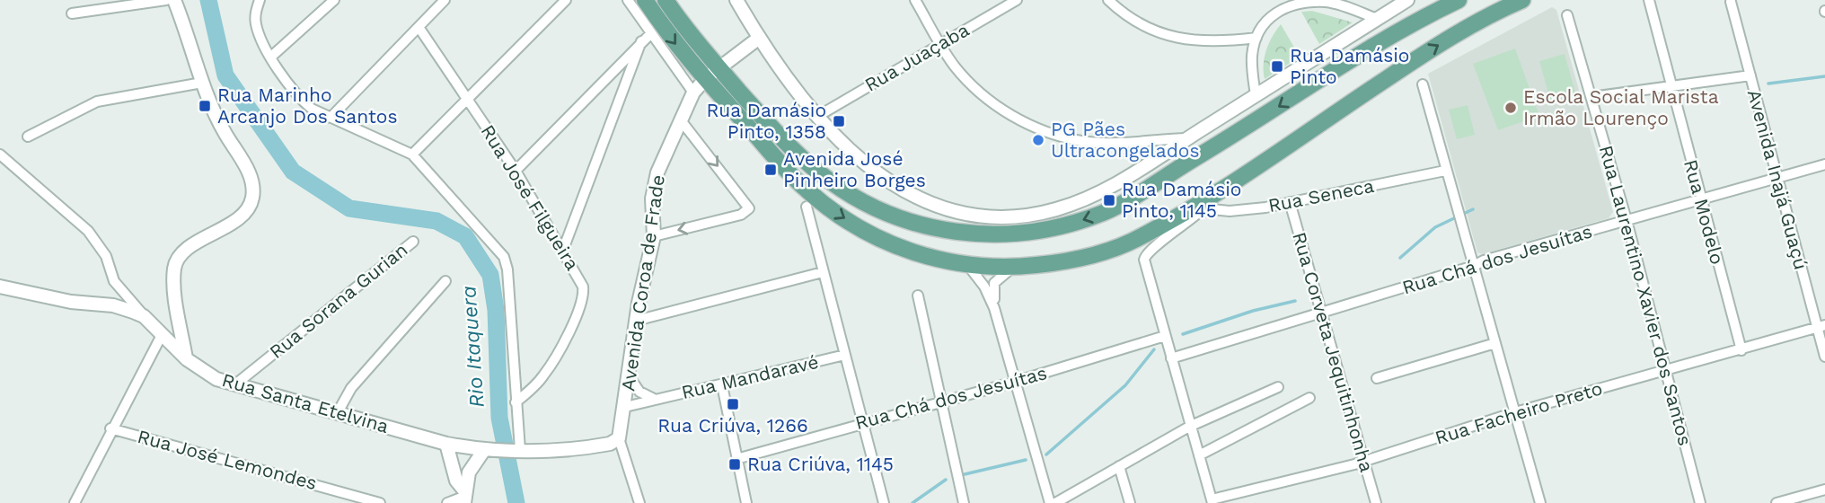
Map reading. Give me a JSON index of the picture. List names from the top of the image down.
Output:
{
  "streets": {
    "street": [
      "Rua Juaçaba",
      "Avenida Inajá Guaçú",
      "Rua Seneca",
      "Rua José Filgueira",
      "Rua Modelo",
      "Rua Chá dos Jesuítas",
      "Avenida Coroa de Frade",
      "Rua Laurentino Xavier dos Santos",
      "Rua Sorana Gurian",
      "Rua Corveta Jequitinhonha",
      "Rua Mandaravé",
      "Rua Santa Etelvina",
      "Rua Facheiro Preto",
      "Rua José Lemondes"
    ]
  },
  "crossings": [
    ["Avenida Inajá Guaçú", "Rua Chá dos Jesuítas"],
    ["Avenida Inajá Guaçú", "Rua Facheiro Preto"],
    ["Rua Seneca", "Rua Corveta Jequitinhonha"],
    ["Rua Modelo", "Rua Chá dos Jesuítas"],
    ["Rua Modelo", "Rua Facheiro Preto"],
    ["Rua Chá dos Jesuítas", "Rua Laurentino Xavier dos Santos"],
    ["Rua Chá dos Jesuítas", "Rua Corveta Jequitinhonha"],
    ["Avenida Coroa de Frade", "Rua Mandaravé"],
    ["Rua Laurentino Xavier dos Santos", "Rua Facheiro Preto"],
    ["Rua Sorana Gurian", "Rua Santa Etelvina"],
    ["Rua Corveta Jequitinhonha", "Rua Facheiro Preto"]
  ],
  "water": ["Rio Itaquera"],
  "places": {
    "transit": [
      "Rua Damásio Pinto",
      "Rua Marinho Arcanjo Dos Santos",
      "Rua Damásio Pinto, 1358",
      "Avenida José Pinheiro Borges",
      "Rua Damásio Pinto, 1145",
      "Rua Criúva, 1266",
      "Rua Criúva, 1145"
    ],
    "other": ["Escola Social Marista Irmão Lourenço", "PG Pães Ultracongelados"]
  }
}
